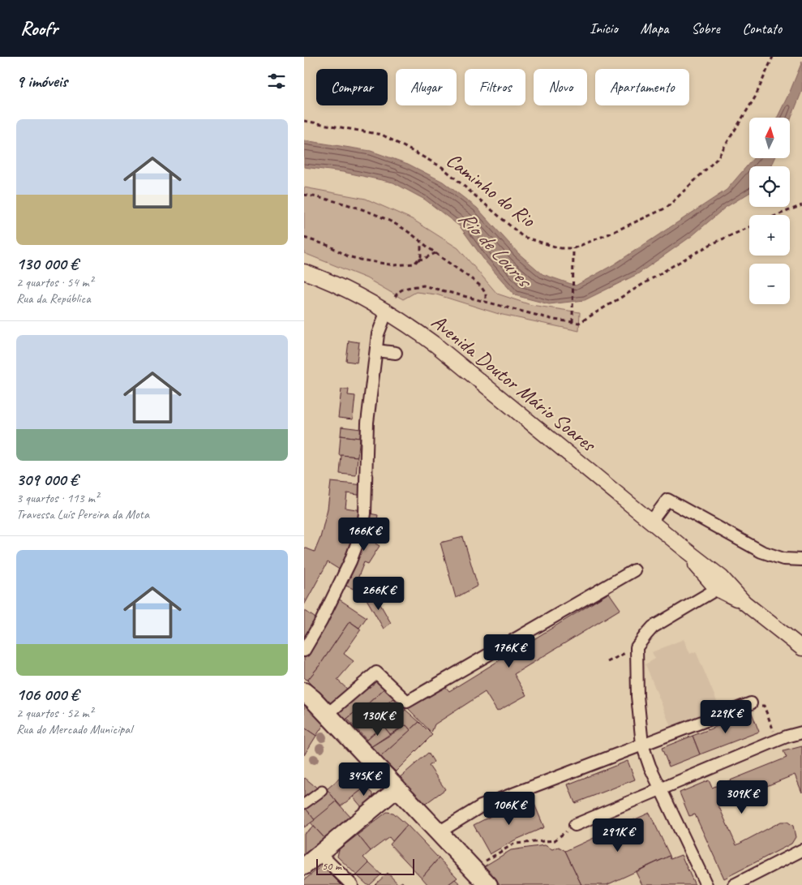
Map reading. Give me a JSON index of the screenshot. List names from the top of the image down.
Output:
{
  "streets": {
    "street": ["Avenida Doutor Mário Soares"],
    "path": ["Caminho do Rio"]
  },
  "water": ["Rio de Loures"],
  "scale_bar": "50 m",
  "north": "top",
  "page": {
    "header": "Roofr",
    "nav": [
      "Início",
      "Mapa",
      "Sobre",
      "Contato"
    ],
    "heading": "9 imóveis",
    "chip": [
      "Comprar",
      "Alugar",
      "Filtros",
      "Novo",
      "Apartamento"
    ],
    "list": [
      {
        "name": "130 000 €",
        "note": "2 quartos · 54 m² · Rua da República"
      },
      {
        "name": "309 000 €",
        "note": "3 quartos · 113 m² · Travessa Luís Pereira da Mota"
      },
      {
        "name": "106 000 €",
        "note": "2 quartos · 52 m² · Rua do Mercado Municipal"
      }
    ],
    "map_buttons": ["+", "−"],
    "price": [
      "166K €",
      "266K €",
      "176K €",
      "229K €",
      "130K €",
      "345K €",
      "309K €",
      "106K €",
      "291K €"
    ],
    "scale": "50 m"
  }
}
